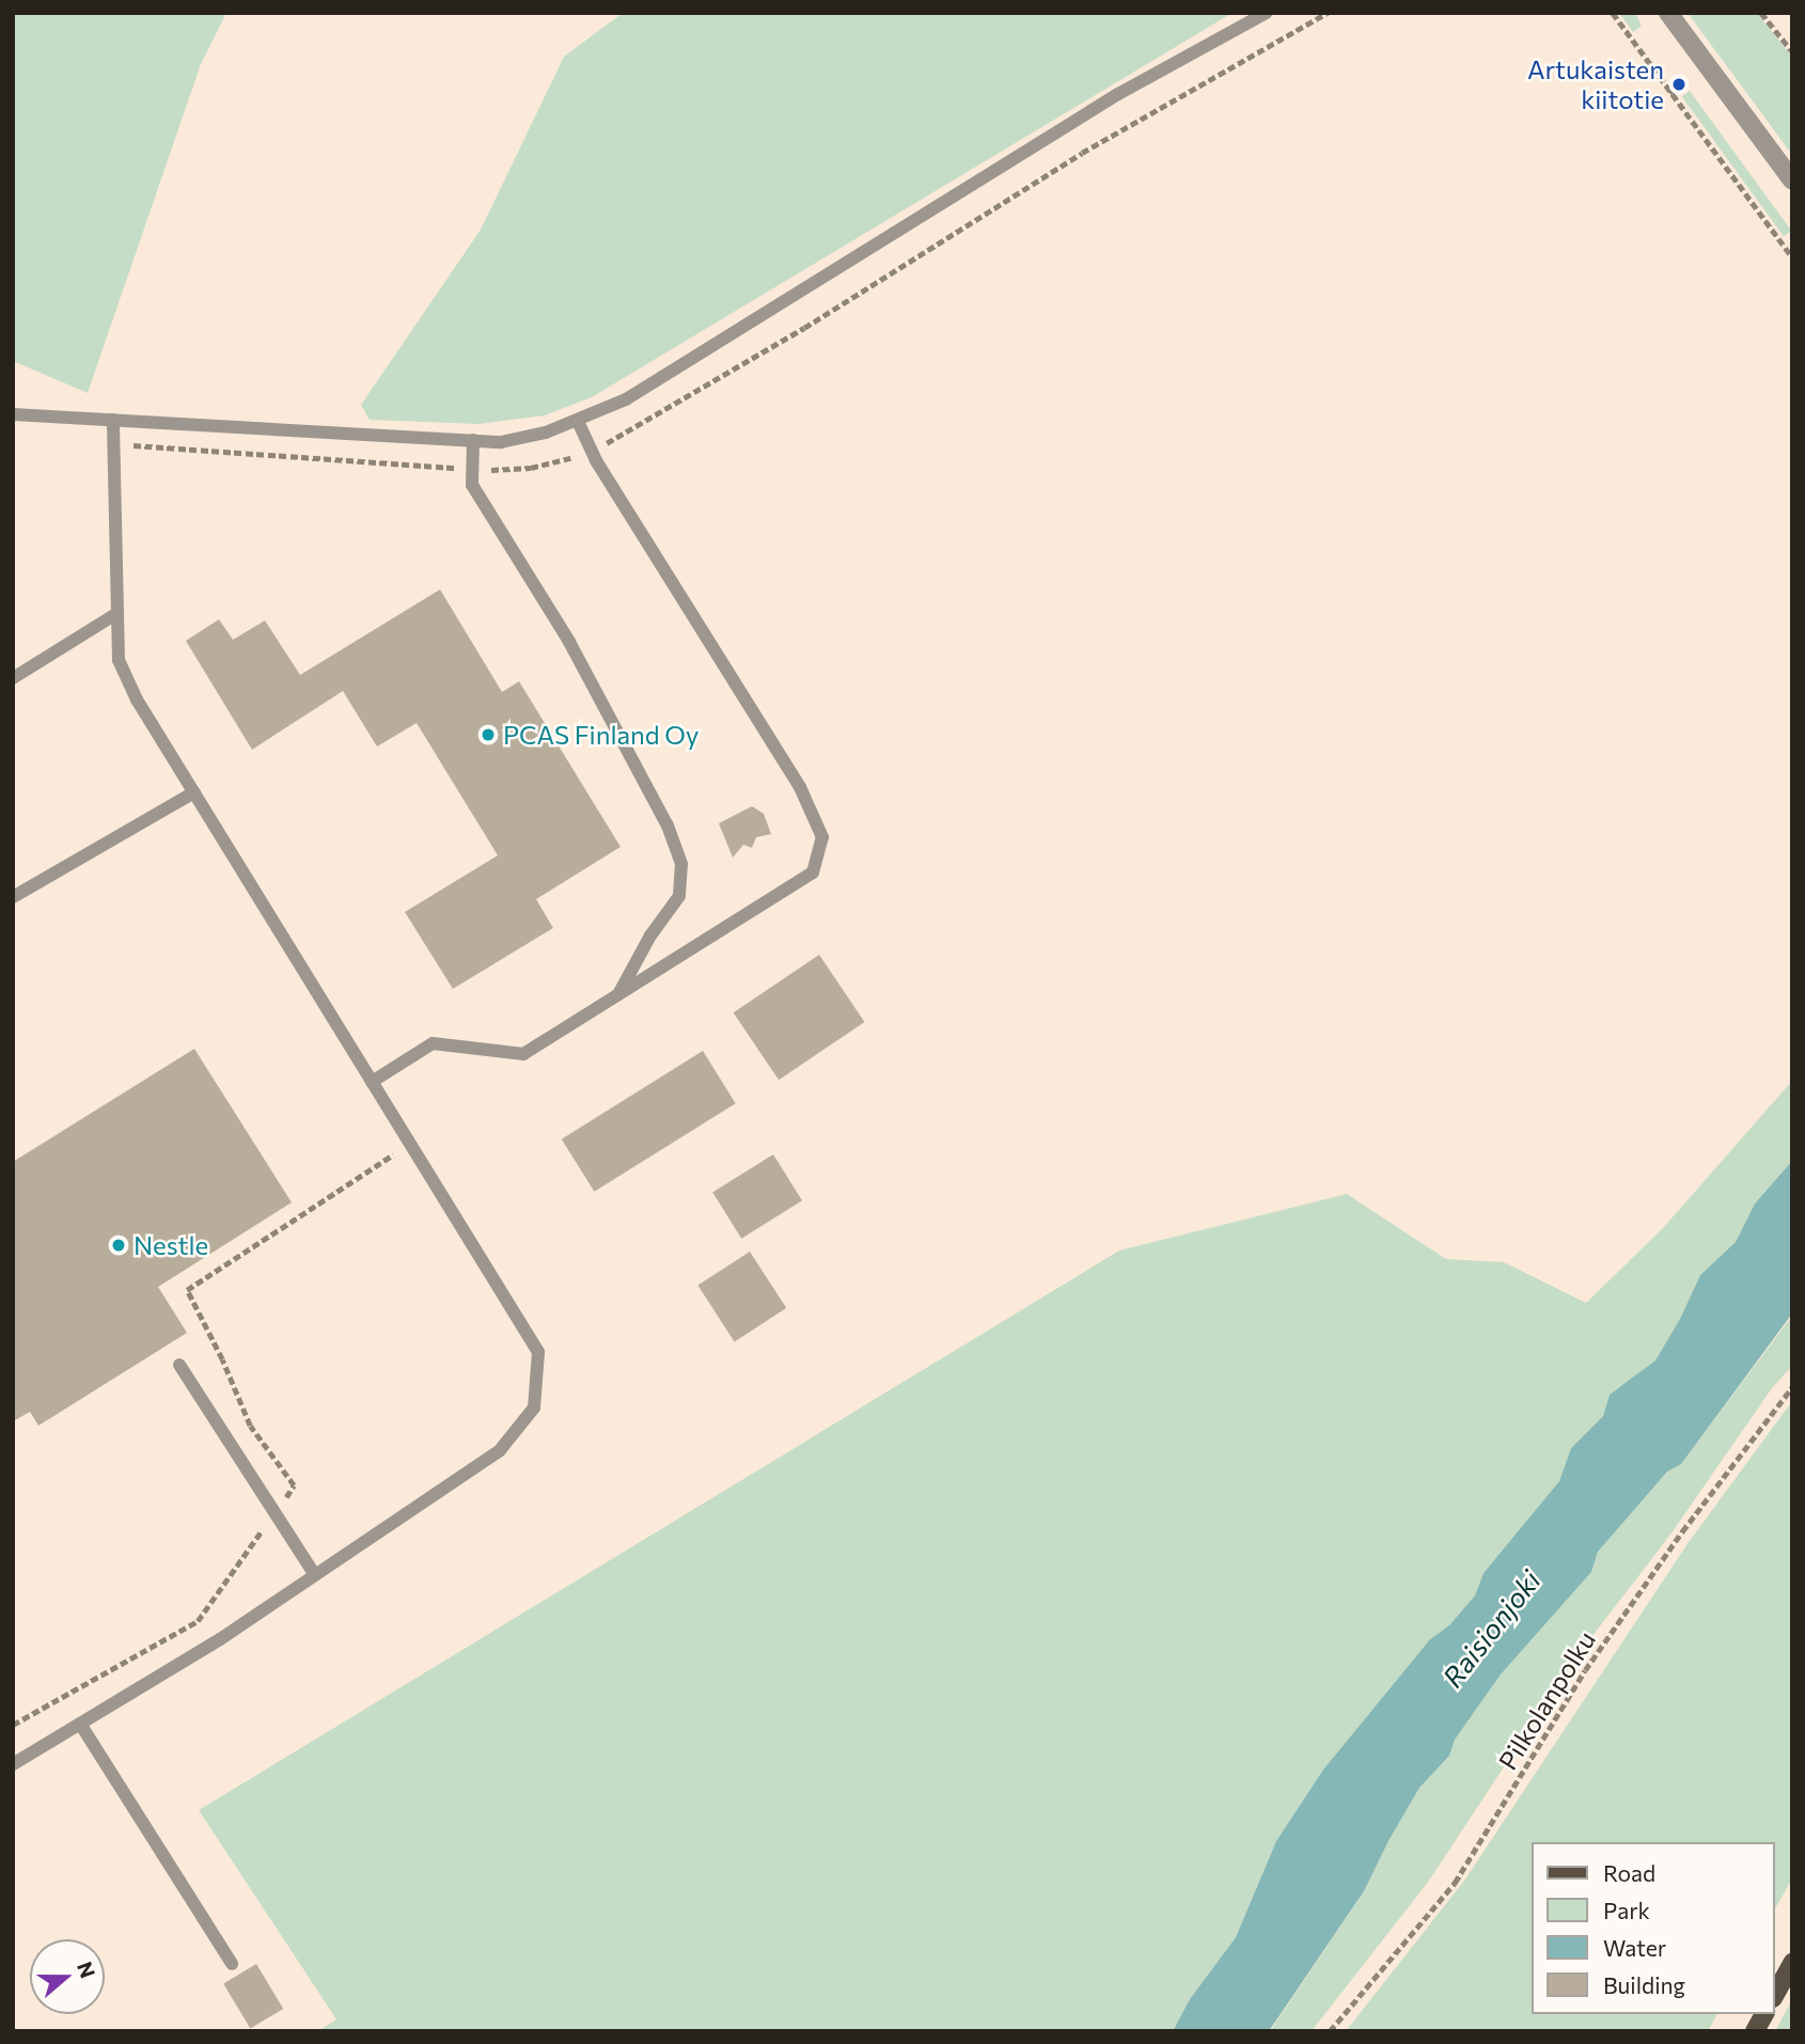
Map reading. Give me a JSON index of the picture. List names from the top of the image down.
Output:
{
  "streets": {
    "path": ["Pilkolanpolku"]
  },
  "water": ["Raisionjoki"],
  "places": ["Artukaisten kiitotie", "PCAS Finland Oy", "Nestle"],
  "legend": [
    "Road",
    "Park",
    "Water",
    "Building"
  ],
  "north": "right"
}
